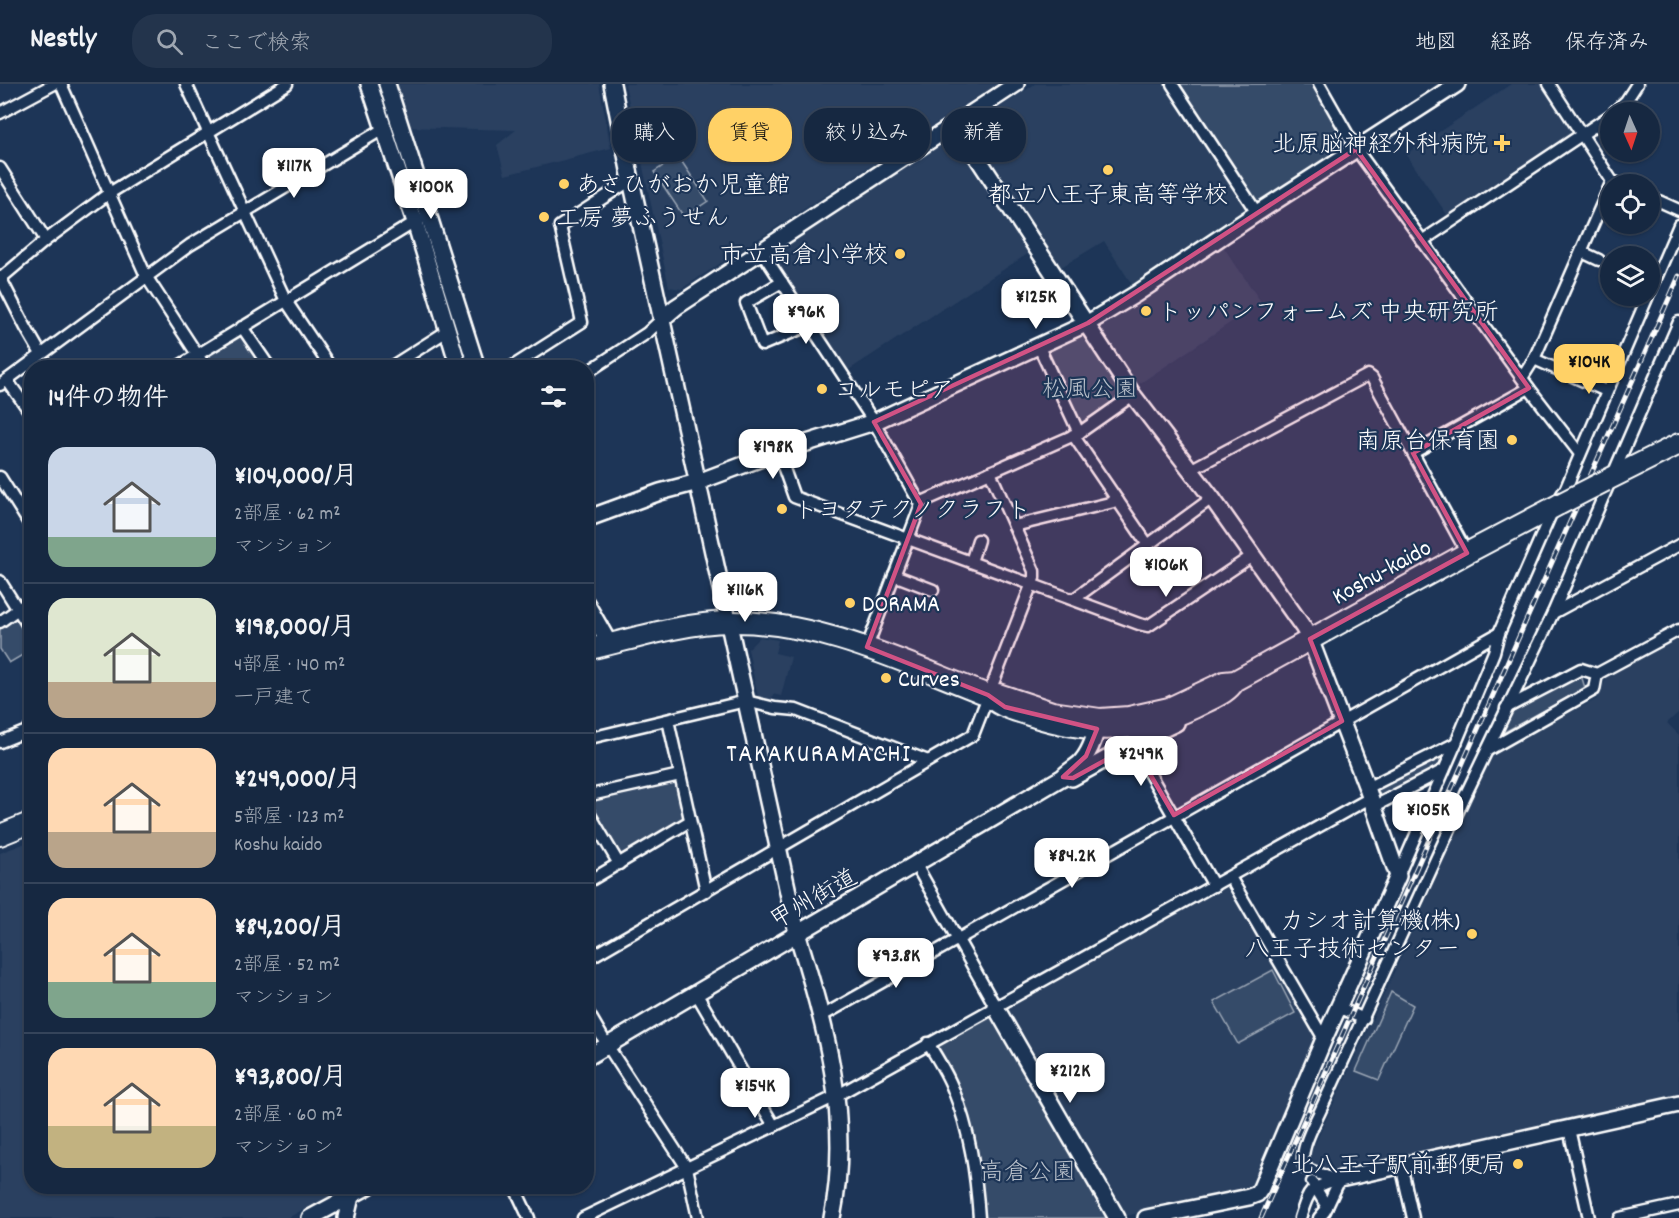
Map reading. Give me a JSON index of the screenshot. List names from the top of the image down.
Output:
{
  "streets": {
    "highway": ["Koshu-kaido"],
    "street": ["甲州街道"]
  },
  "districts": ["TAKAKURAMACHI"],
  "parks": ["松風公園", "高倉公園"],
  "places": {
    "health": ["北原脳神経外科病院"],
    "other": [
      "都立八王子東高等学校",
      "あさひがおか児童館",
      "工房 夢ふうせん",
      "市立高倉小学校",
      "トッパンフォームズ 中央研究所",
      "コルモピア",
      "南原台保育園",
      "トヨタテクノクラフト",
      "DORAMA",
      "Curves",
      "カシオ計算機(株) 八王子技術センター",
      "北八王子駅前郵便局"
    ]
  },
  "north": "bottom",
  "page": {
    "header": "Nestly",
    "search": "ここで検索",
    "nav": ["地図", "経路", "保存済み"],
    "chip": [
      "購入",
      "賃貸",
      "絞り込み",
      "新着"
    ],
    "price": [
      "¥117K",
      "¥100K",
      "¥125K",
      "¥96K",
      "¥104K",
      "¥198K",
      "¥106K",
      "¥116K",
      "¥249K",
      "¥105K",
      "¥84.2K",
      "¥93.8K",
      "¥212K",
      "¥154K"
    ],
    "heading": "14件の物件",
    "list": [
      {
        "name": "¥104,000/月",
        "note": "2部屋 · 62 m² · マンション"
      },
      {
        "name": "¥198,000/月",
        "note": "4部屋 · 140 m² · 一戸建て"
      },
      {
        "name": "¥249,000/月",
        "note": "5部屋 · 123 m² · Koshu kaido"
      },
      {
        "name": "¥84,200/月",
        "note": "2部屋 · 52 m² · マンション"
      },
      {
        "name": "¥93,800/月",
        "note": "2部屋 · 60 m² · マンション"
      }
    ]
  }
}
